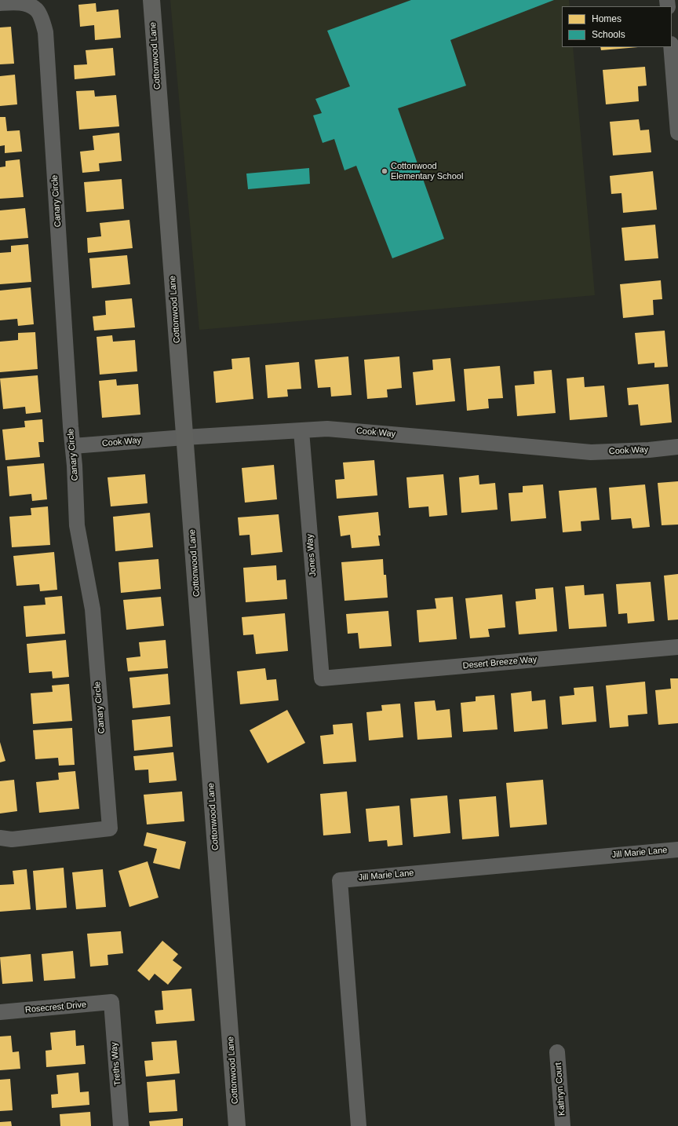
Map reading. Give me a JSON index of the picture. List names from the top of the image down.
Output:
{
  "streets": {
    "main road": ["Cottonwood Lane"],
    "street": [
      "Canary Circle",
      "Cook Way",
      "Jones Way",
      "Desert Breeze Way",
      "Jill Marie Lane",
      "Rosecrest Drive",
      "Treths Way",
      "Kathryn Court"
    ]
  },
  "crossings": [
    ["Cottonwood Lane", "Cook Way"],
    ["Canary Circle", "Cook Way"],
    ["Cook Way", "Jones Way"],
    ["Jones Way", "Desert Breeze Way"],
    ["Rosecrest Drive", "Treths Way"]
  ],
  "places": ["Cottonwood Elementary School"],
  "legend": ["Homes", "Schools"]
}
